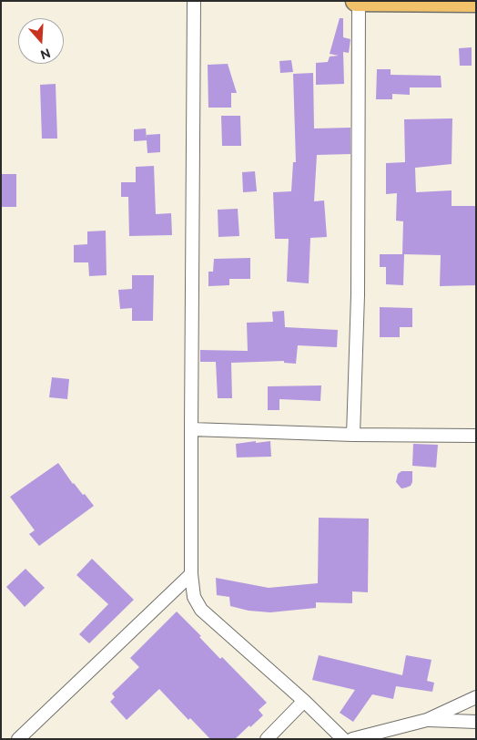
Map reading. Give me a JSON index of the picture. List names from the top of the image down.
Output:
{
  "north": "bottom"
}
